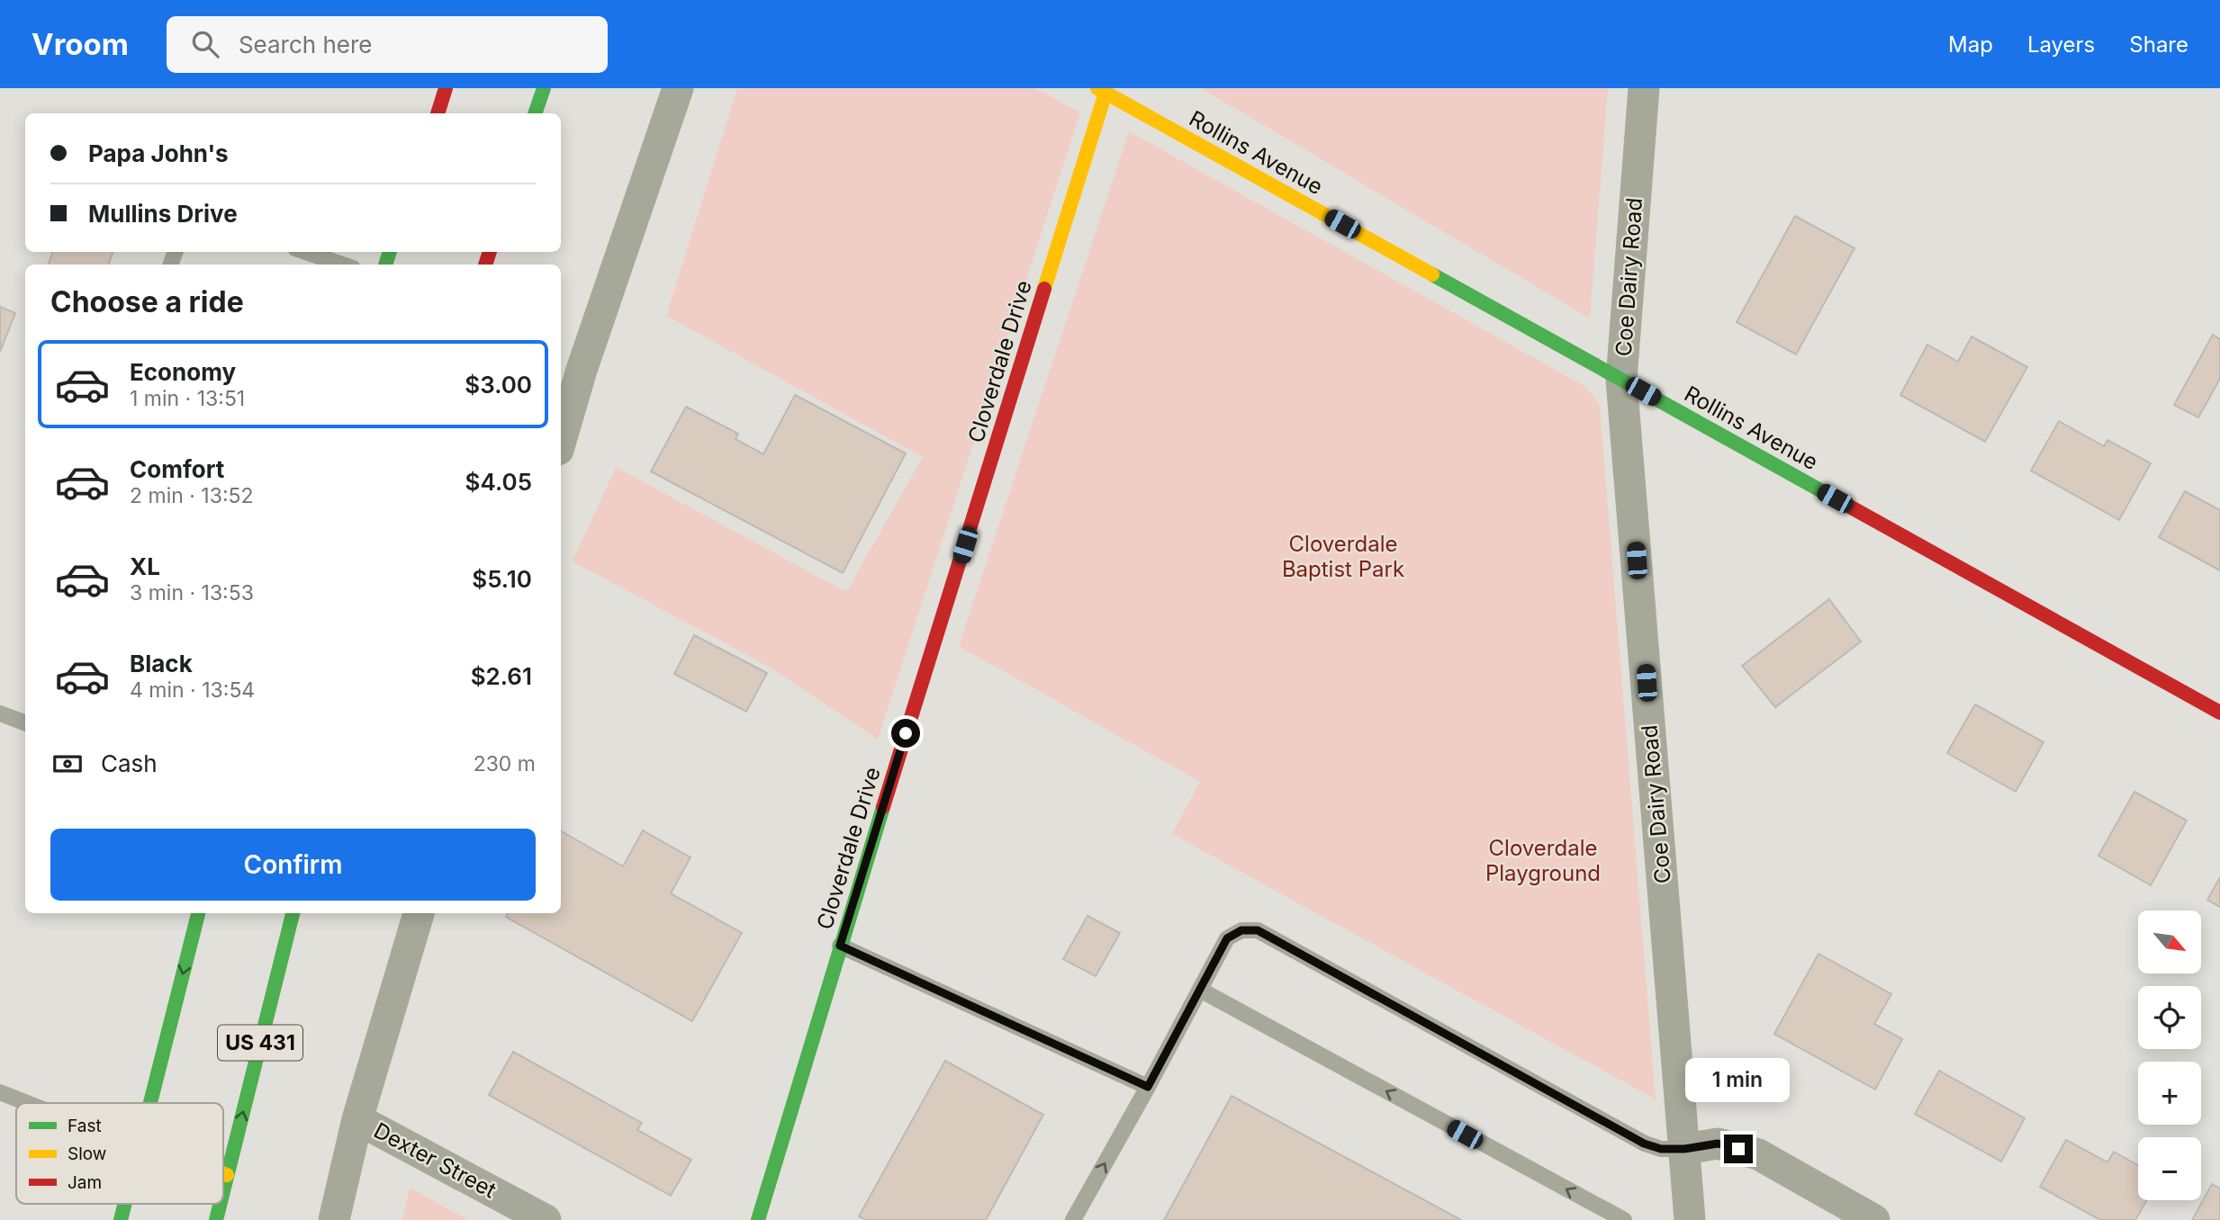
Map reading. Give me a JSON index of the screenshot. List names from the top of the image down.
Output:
{
  "streets": {
    "main road": ["Rollins Avenue", "Cloverdale Drive", "US 431"],
    "street": ["Coe Dairy Road", "Dexter Street"]
  },
  "crossings": [
    ["Rollins Avenue", "Coe Dairy Road"],
    ["Rollins Avenue", "Cloverdale Drive"]
  ],
  "parks": ["Cloverdale Baptist Park", "Cloverdale Playground"],
  "legend": ["Fast", "Slow", "Jam"],
  "north": "bottom right",
  "page": {
    "header": "Vroom",
    "search": "Search here",
    "nav": ["Map", "Layers", "Share"],
    "banner": ["Papa John's", "Mullins Drive"],
    "heading": "Choose a ride",
    "list": [
      {
        "name": "Economy",
        "note": "1 min · 13:51",
        "value": "$3.00"
      },
      {
        "name": "Comfort",
        "note": "2 min · 13:52",
        "value": "$4.05"
      },
      {
        "name": "XL",
        "note": "3 min · 13:53",
        "value": "$5.10"
      },
      {
        "name": "Black",
        "note": "4 min · 13:54",
        "value": "$2.61"
      }
    ],
    "pay": ["Cash", "230 m"],
    "buttons": "Confirm",
    "map_buttons": ["+", "−"],
    "bubble": "1 min"
  }
}
